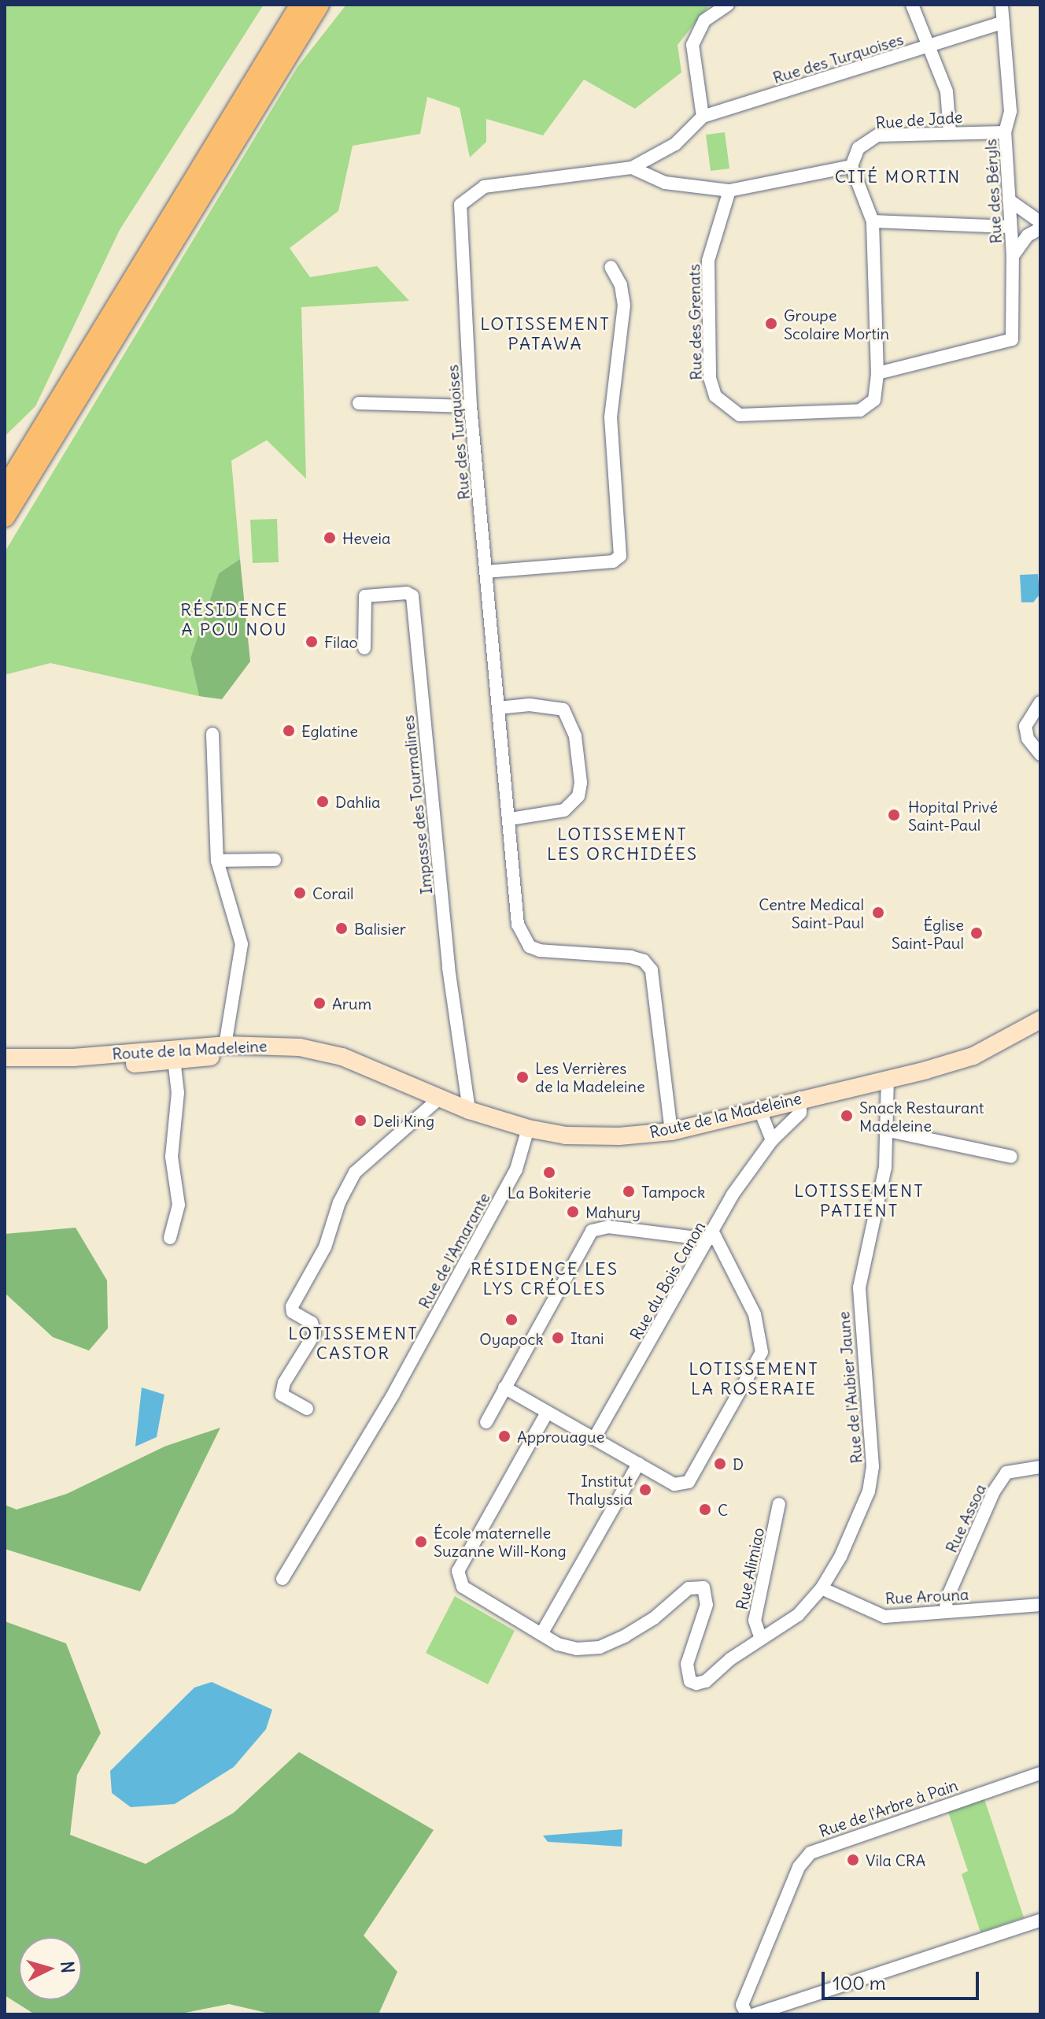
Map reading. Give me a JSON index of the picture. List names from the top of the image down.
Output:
{
  "streets": {
    "main road": ["Route de la Madeleine"],
    "street": [
      "Rue des Turquoises",
      "Rue de Jade",
      "Rue des Béryls",
      "Rue des Grenats",
      "Impasse des Tourmalines",
      "Rue de l'Amarante",
      "Rue du Bois Canon",
      "Rue de l'Aubier Jaune",
      "Rue Assoa",
      "Rue Alimiao",
      "Rue Arouna",
      "Rue de l'Arbre à Pain"
    ]
  },
  "crossings": [
    ["Rue des Turquoises", "Rue des Béryls"],
    ["Rue des Turquoises", "Route de la Madeleine"],
    ["Rue de Jade", "Rue des Béryls"],
    ["Rue de Jade", "Rue des Grenats"],
    ["Rue des Béryls", "Rue des Grenats"],
    ["Impasse des Tourmalines", "Route de la Madeleine"],
    ["Route de la Madeleine", "Rue de l'Amarante"],
    ["Route de la Madeleine", "Rue du Bois Canon"],
    ["Route de la Madeleine", "Rue de l'Aubier Jaune"],
    ["Rue de l'Aubier Jaune", "Rue Alimiao"],
    ["Rue de l'Aubier Jaune", "Rue Arouna"],
    ["Rue Assoa", "Rue Arouna"]
  ],
  "districts": [
    "CITÉ MORTIN",
    "LOTISSEMENT PATAWA",
    "RÉSIDENCE A POU NOU",
    "LOTISSEMENT LES ORCHIDÉES",
    "LOTISSEMENT PATIENT",
    "RÉSIDENCE LES LYS CRÉOLES",
    "LOTISSEMENT CASTOR",
    "LOTISSEMENT LA ROSERAIE"
  ],
  "places": [
    "Groupe Scolaire Mortin",
    "Heveia",
    "Filao",
    "Eglatine",
    "Dahlia",
    "Hopital Privé Saint-Paul",
    "Corail",
    "Centre Medical Saint-Paul",
    "Balisier",
    "Église Saint-Paul",
    "Arum",
    "Les Verrières de la Madeleine",
    "Snack Restaurant Madeleine",
    "Deli King",
    "La Bokiterie",
    "Tampock",
    "Mahury",
    "Oyapock",
    "Itani",
    "Approuague",
    "D",
    "Institut Thalyssia",
    "C",
    "École maternelle Suzanne Will-Kong",
    "Vila CRA"
  ],
  "scale_bar": "100 m",
  "north": "right"
}
